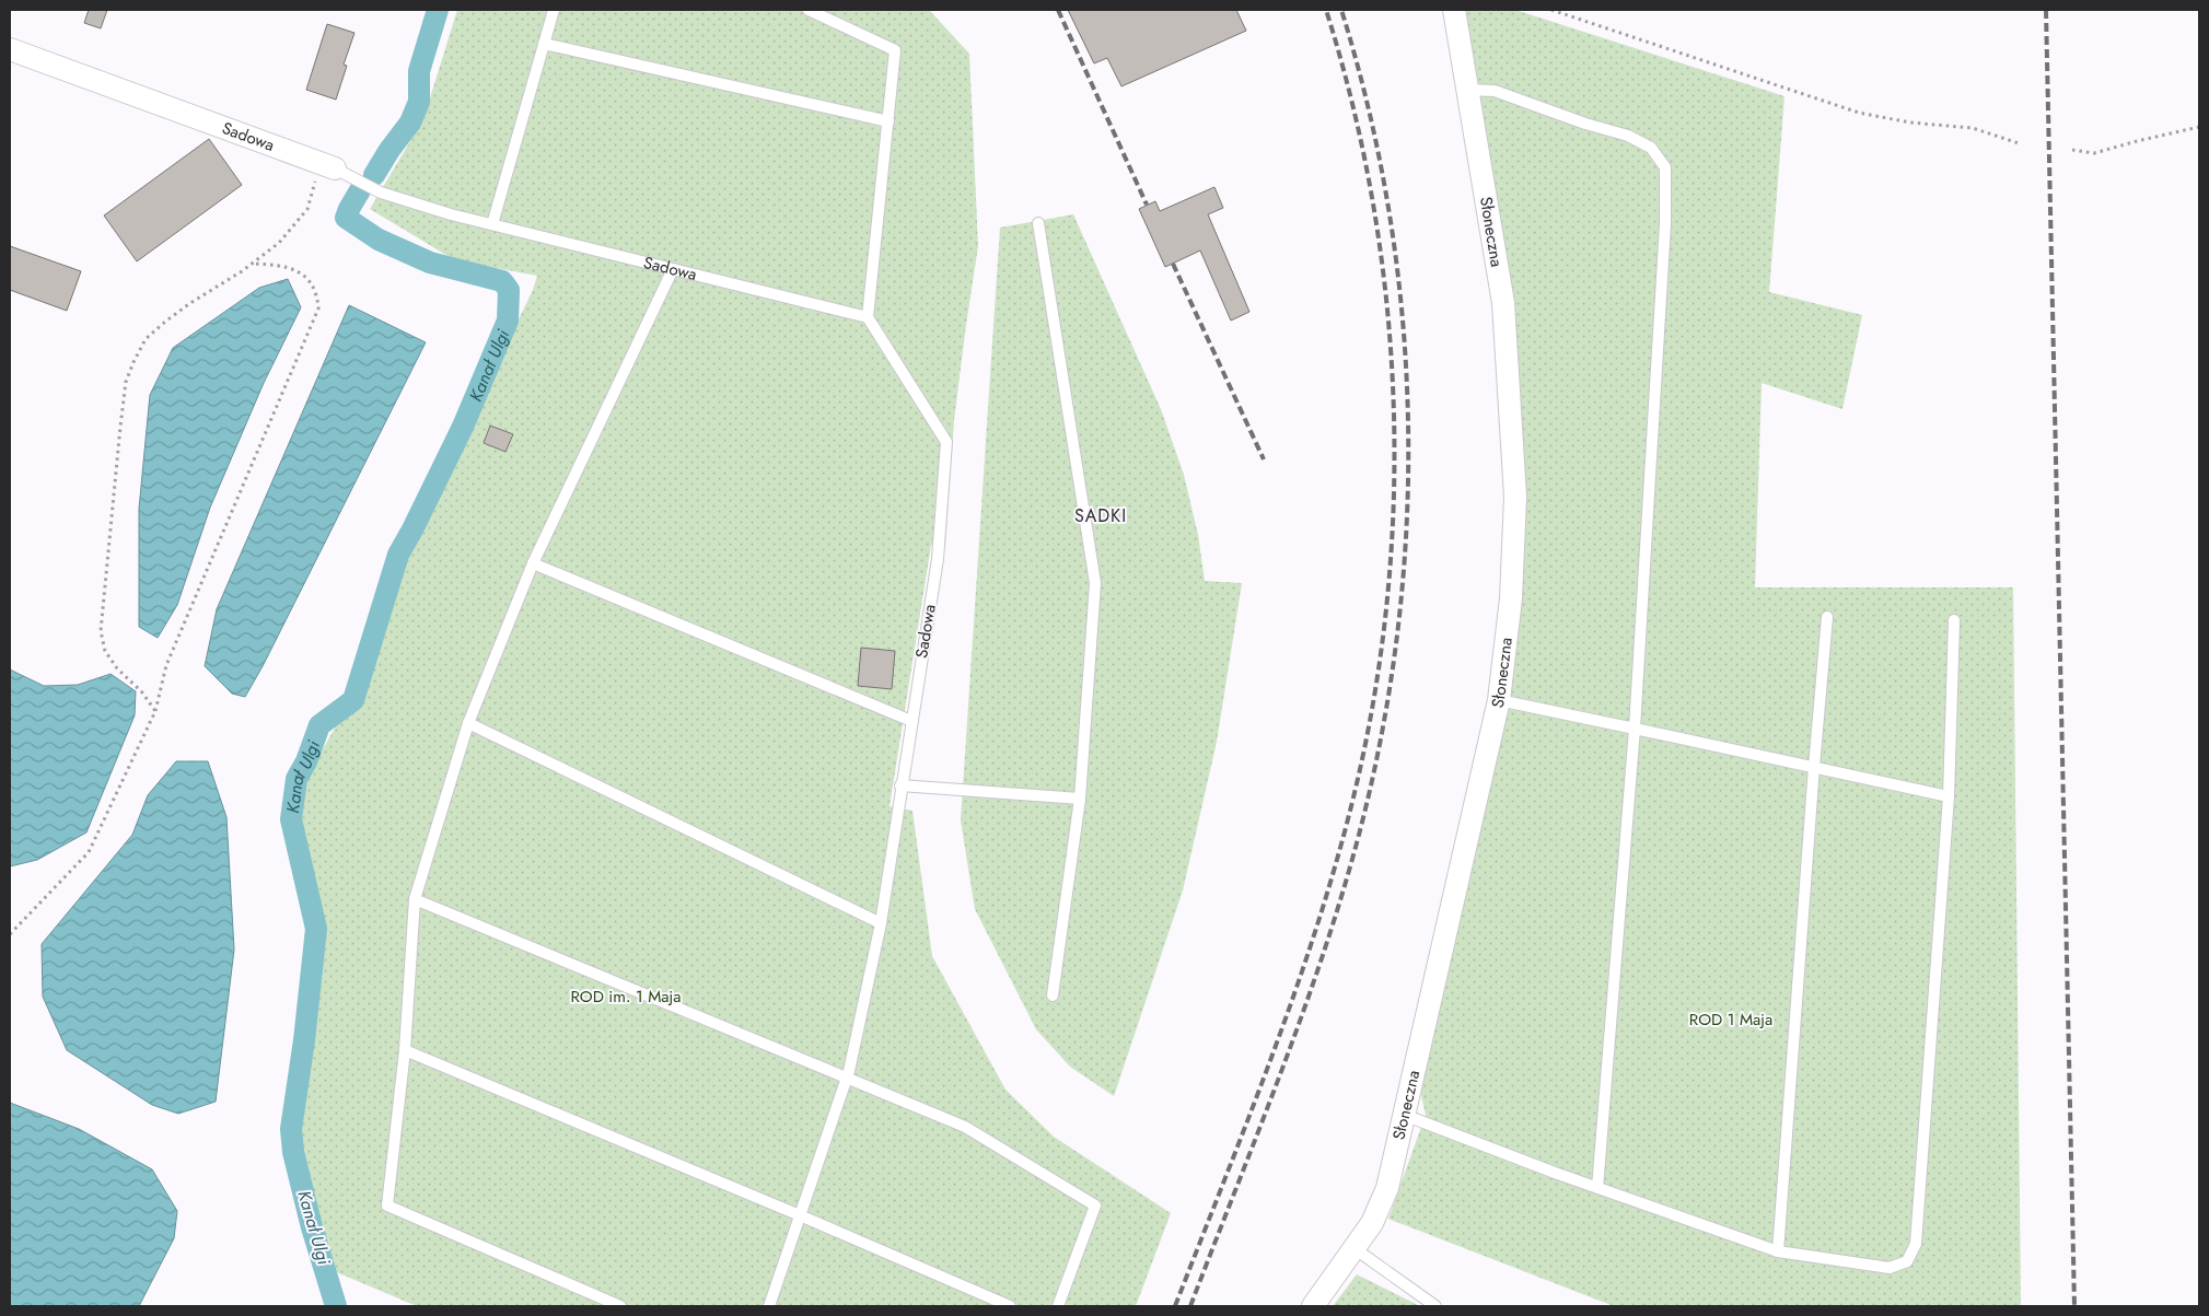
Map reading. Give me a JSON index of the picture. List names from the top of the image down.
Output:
{
  "streets": {
    "street": ["Sadowa", "Słoneczna"]
  },
  "districts": ["SADKI"],
  "water": ["Kanał Ulgi"],
  "parks": ["ROD im. 1 Maja", "ROD 1 Maja"]
}
